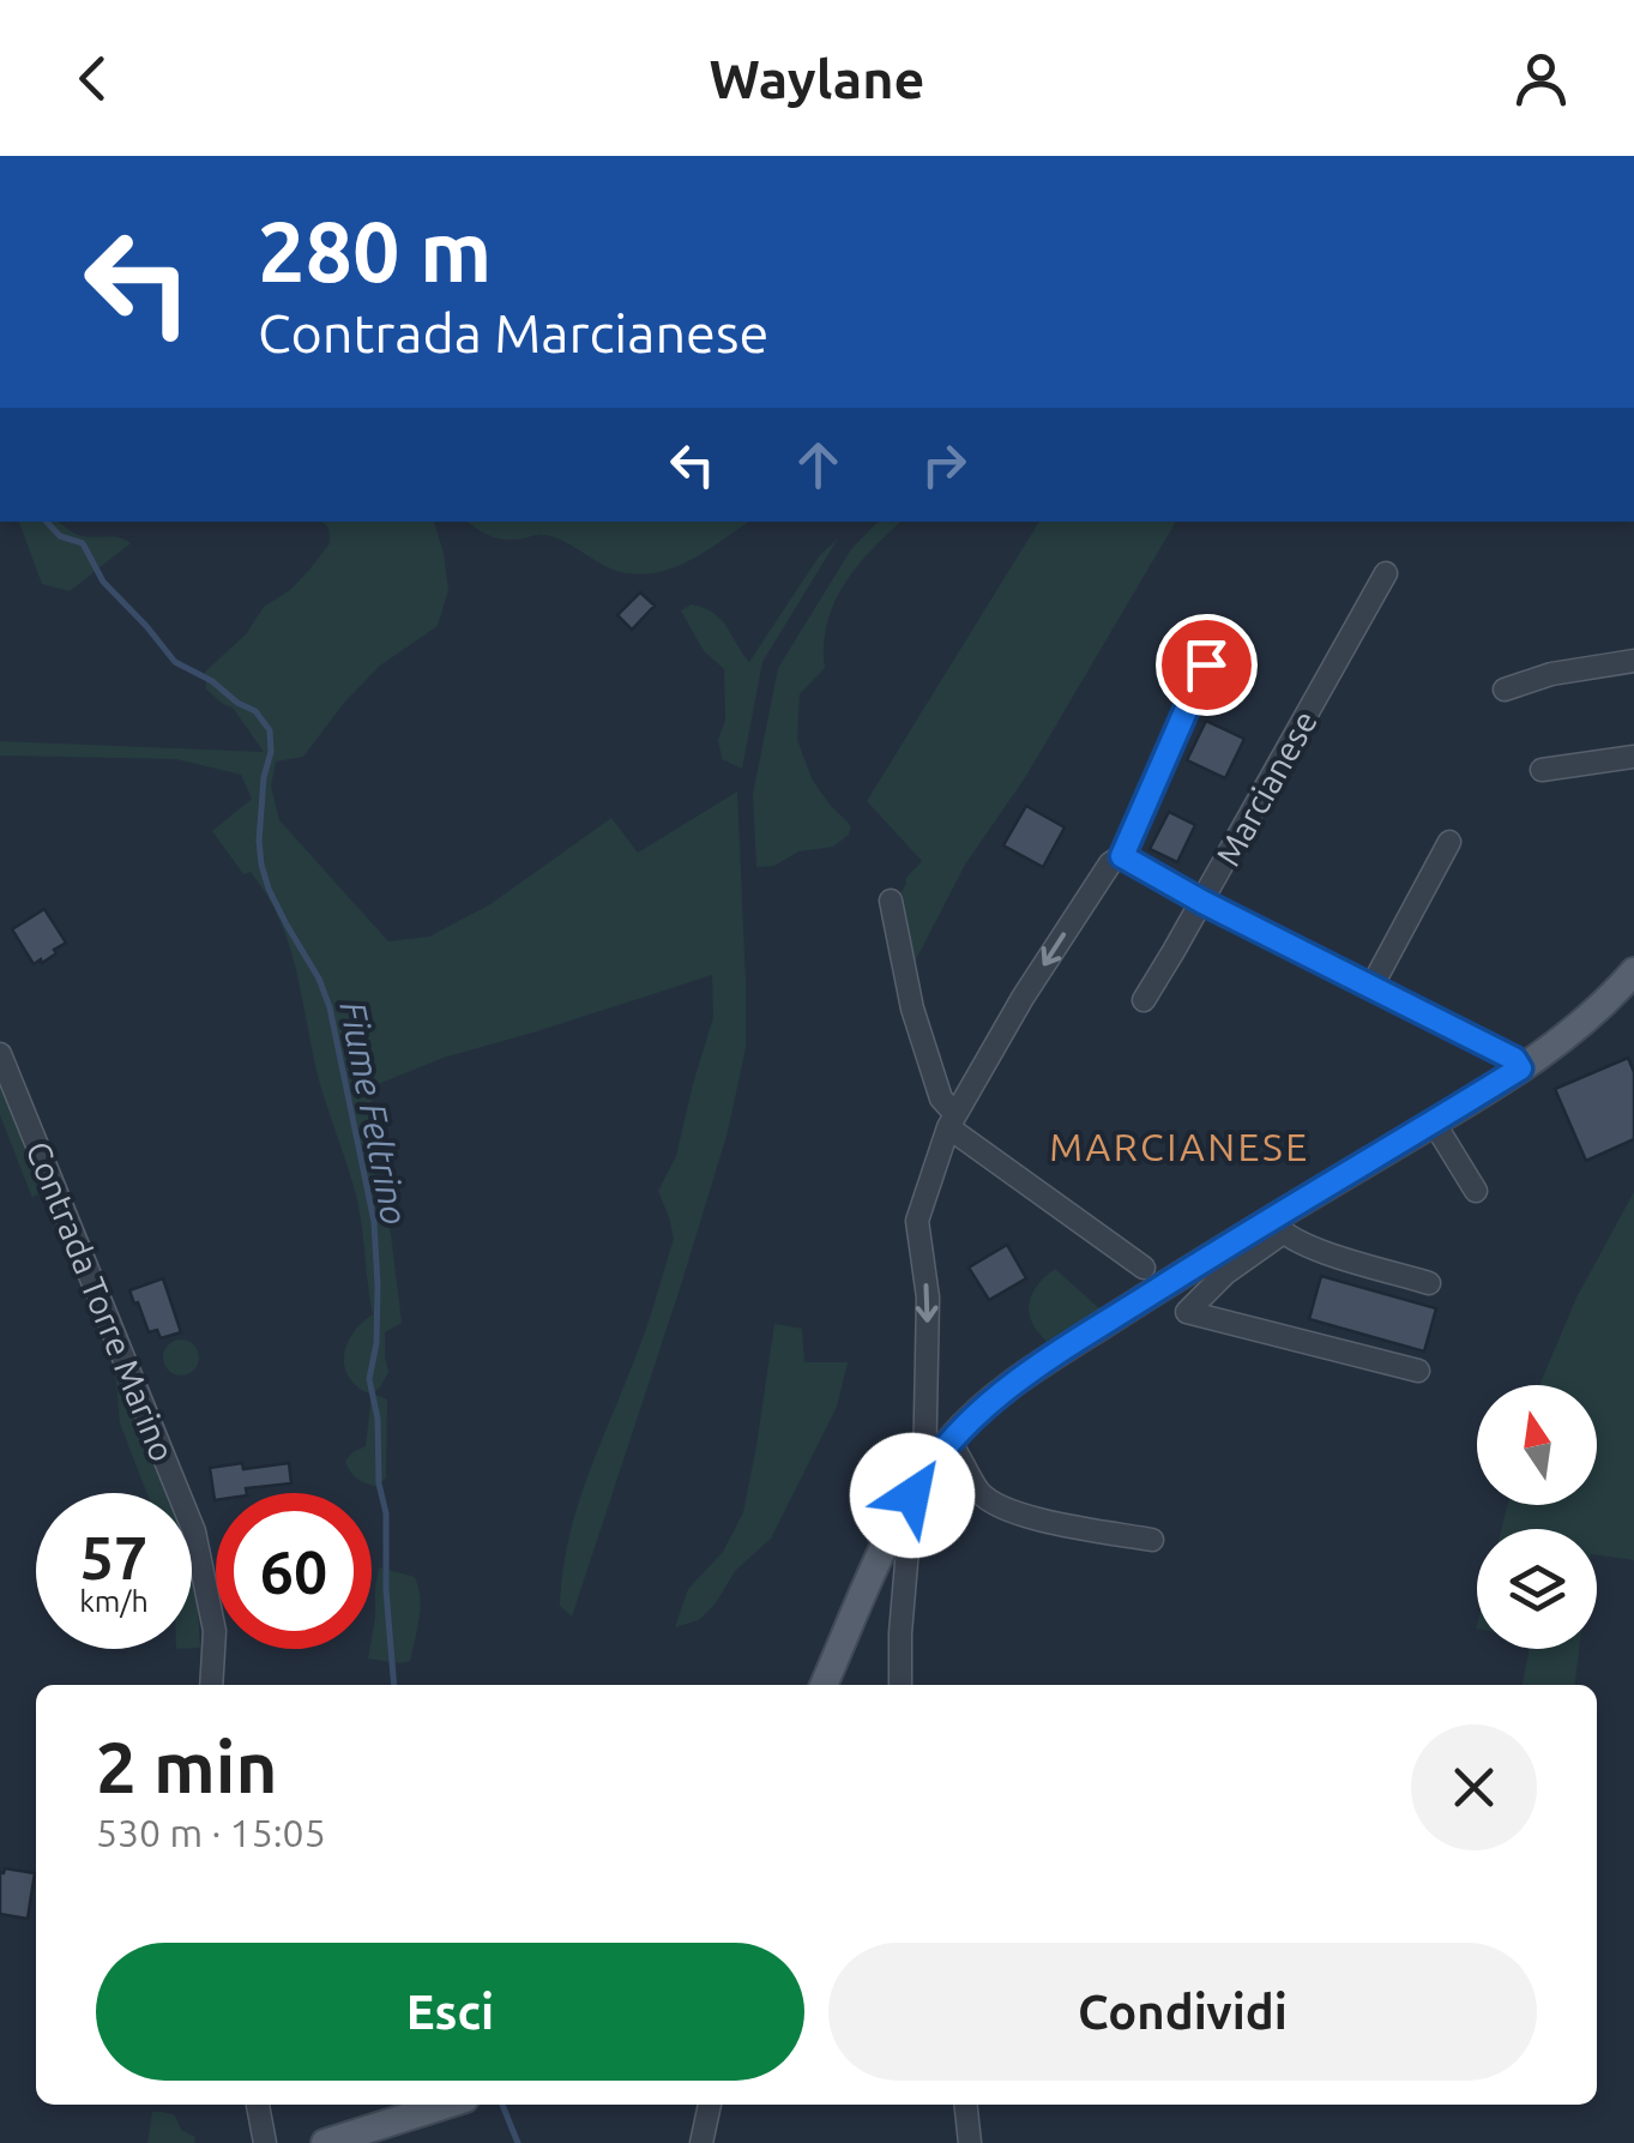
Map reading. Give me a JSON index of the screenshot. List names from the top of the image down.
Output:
{
  "streets": {
    "street": ["Marcianese", "Contrada Torre Marino"]
  },
  "districts": ["MARCIANESE"],
  "water": ["Fiume Feltrino"],
  "north": "top",
  "page": {
    "header": "Waylane",
    "turn": ["280 m", "Contrada Marcianese"],
    "speed": "57 km/h",
    "limit": "60",
    "heading": ["2 min", "530 m · 15:05"],
    "buttons": ["Esci", "Condividi"]
  }
}
